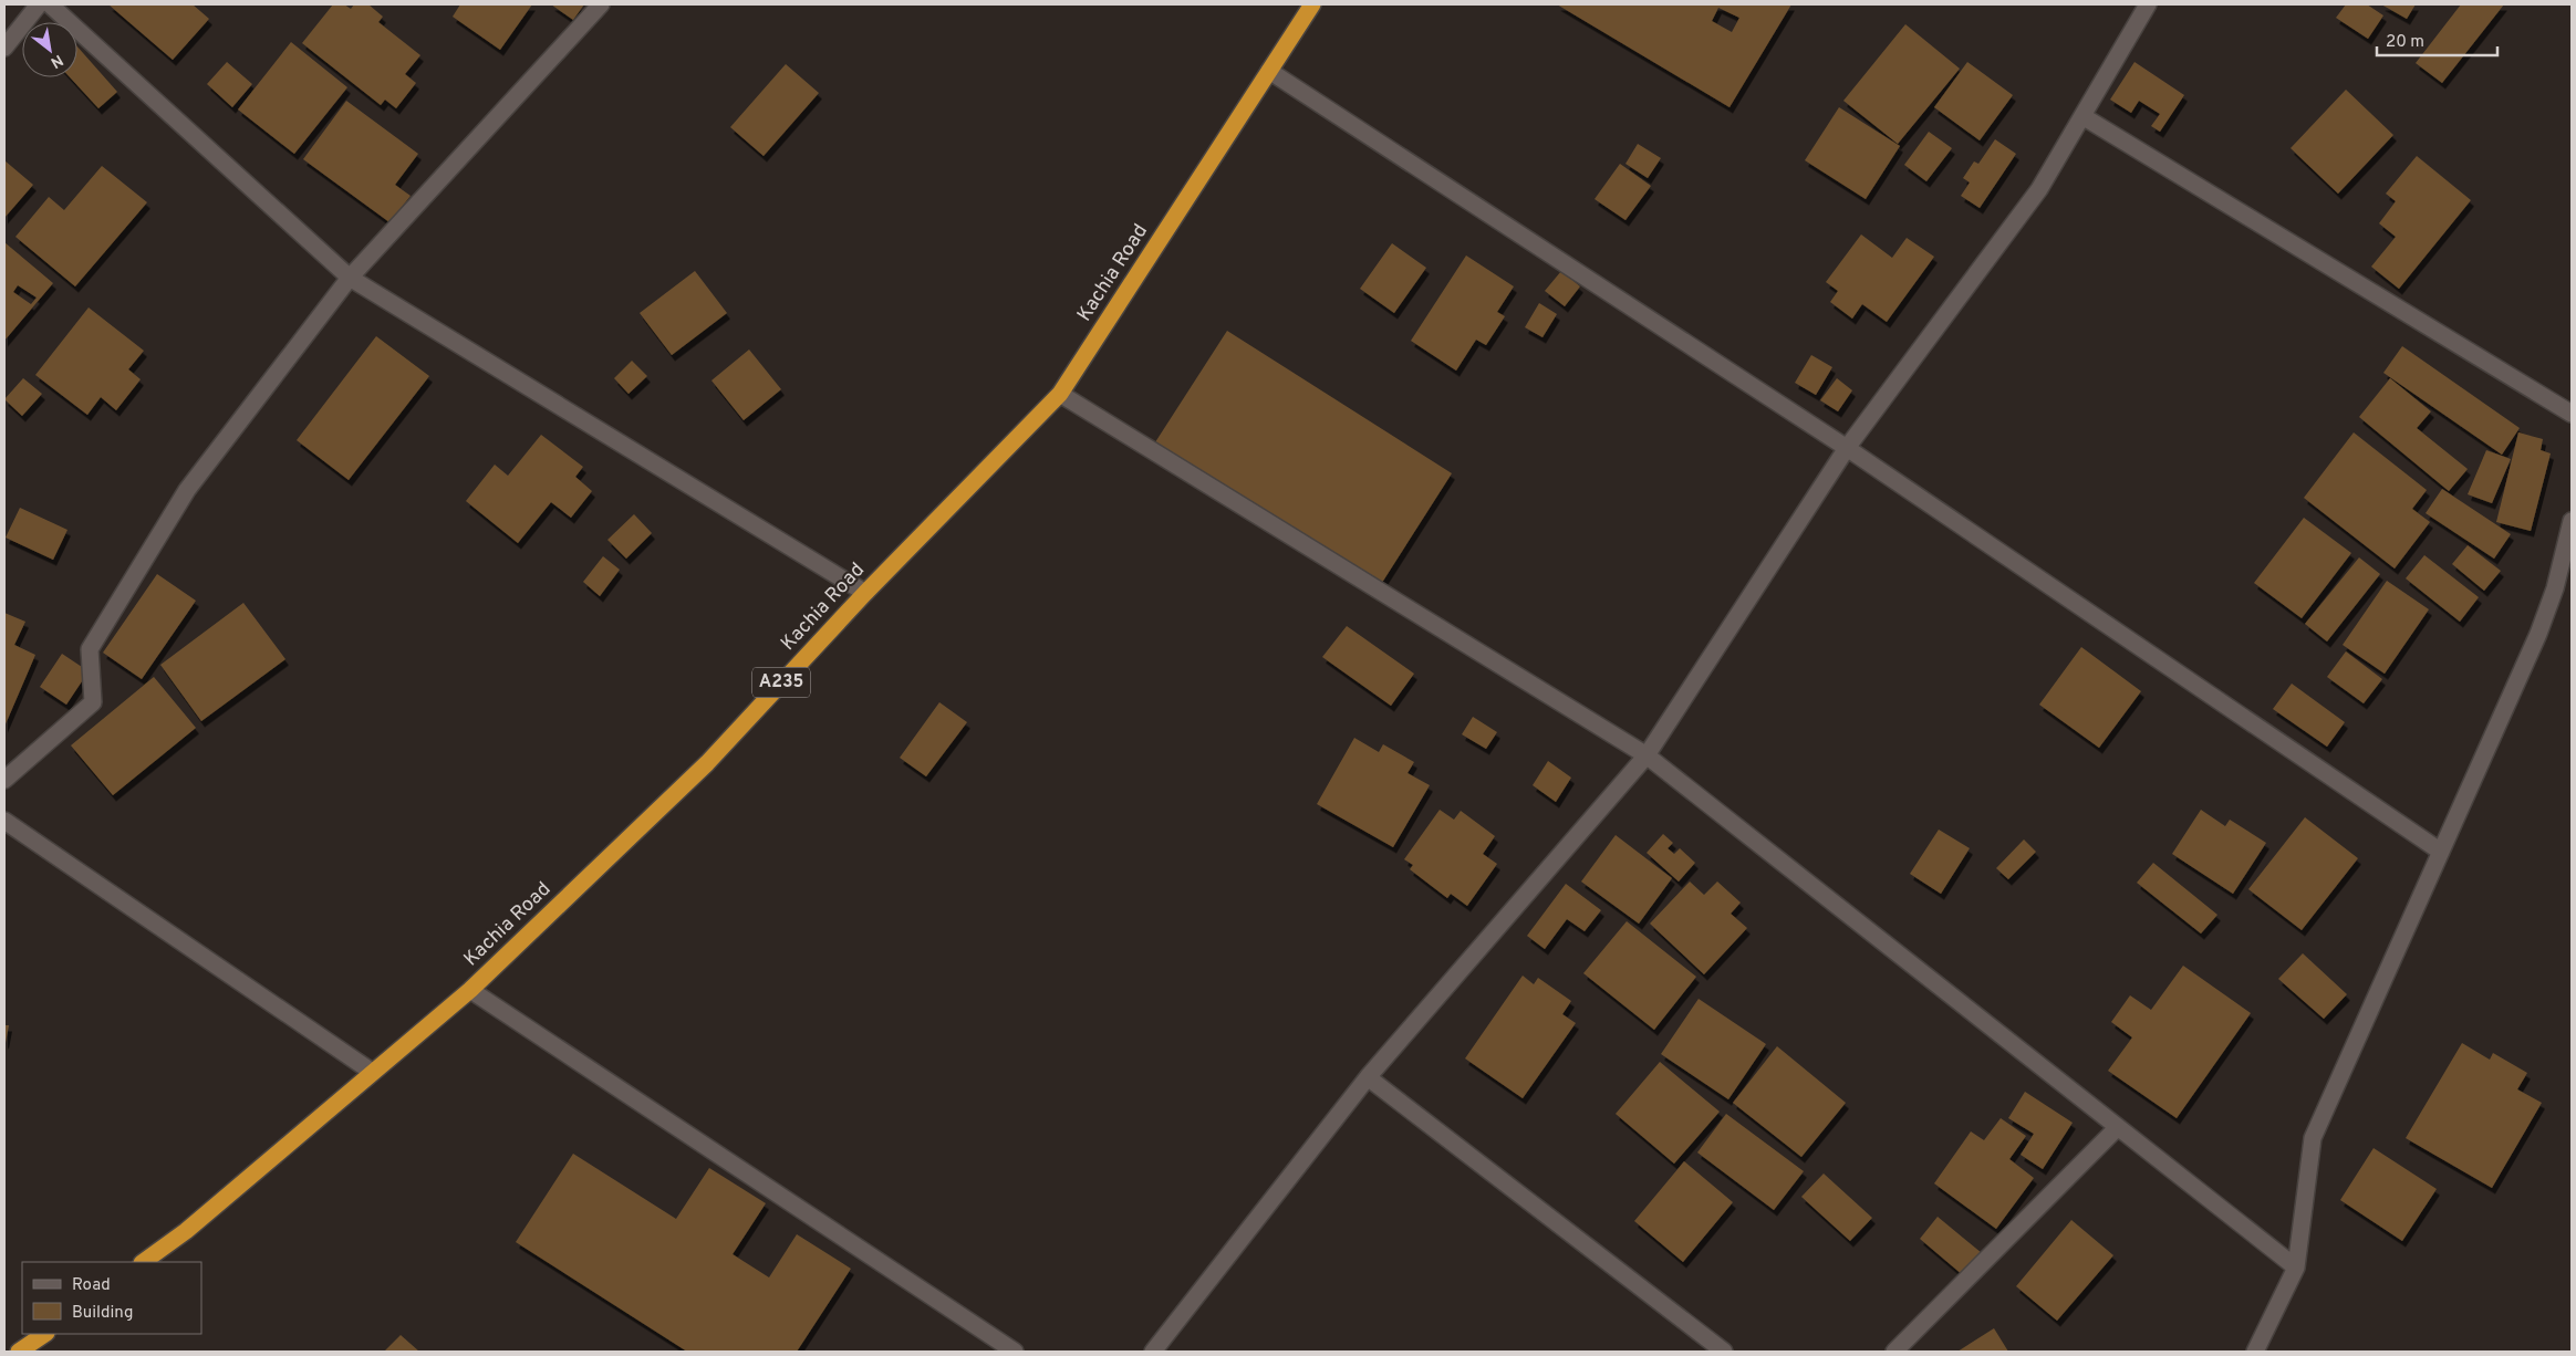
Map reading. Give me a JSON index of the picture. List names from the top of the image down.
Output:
{
  "streets": {
    "highway": ["Kachia Road", "A235"]
  },
  "legend": ["Road", "Building"],
  "scale_bar": "20 m",
  "north": "bottom right"
}
